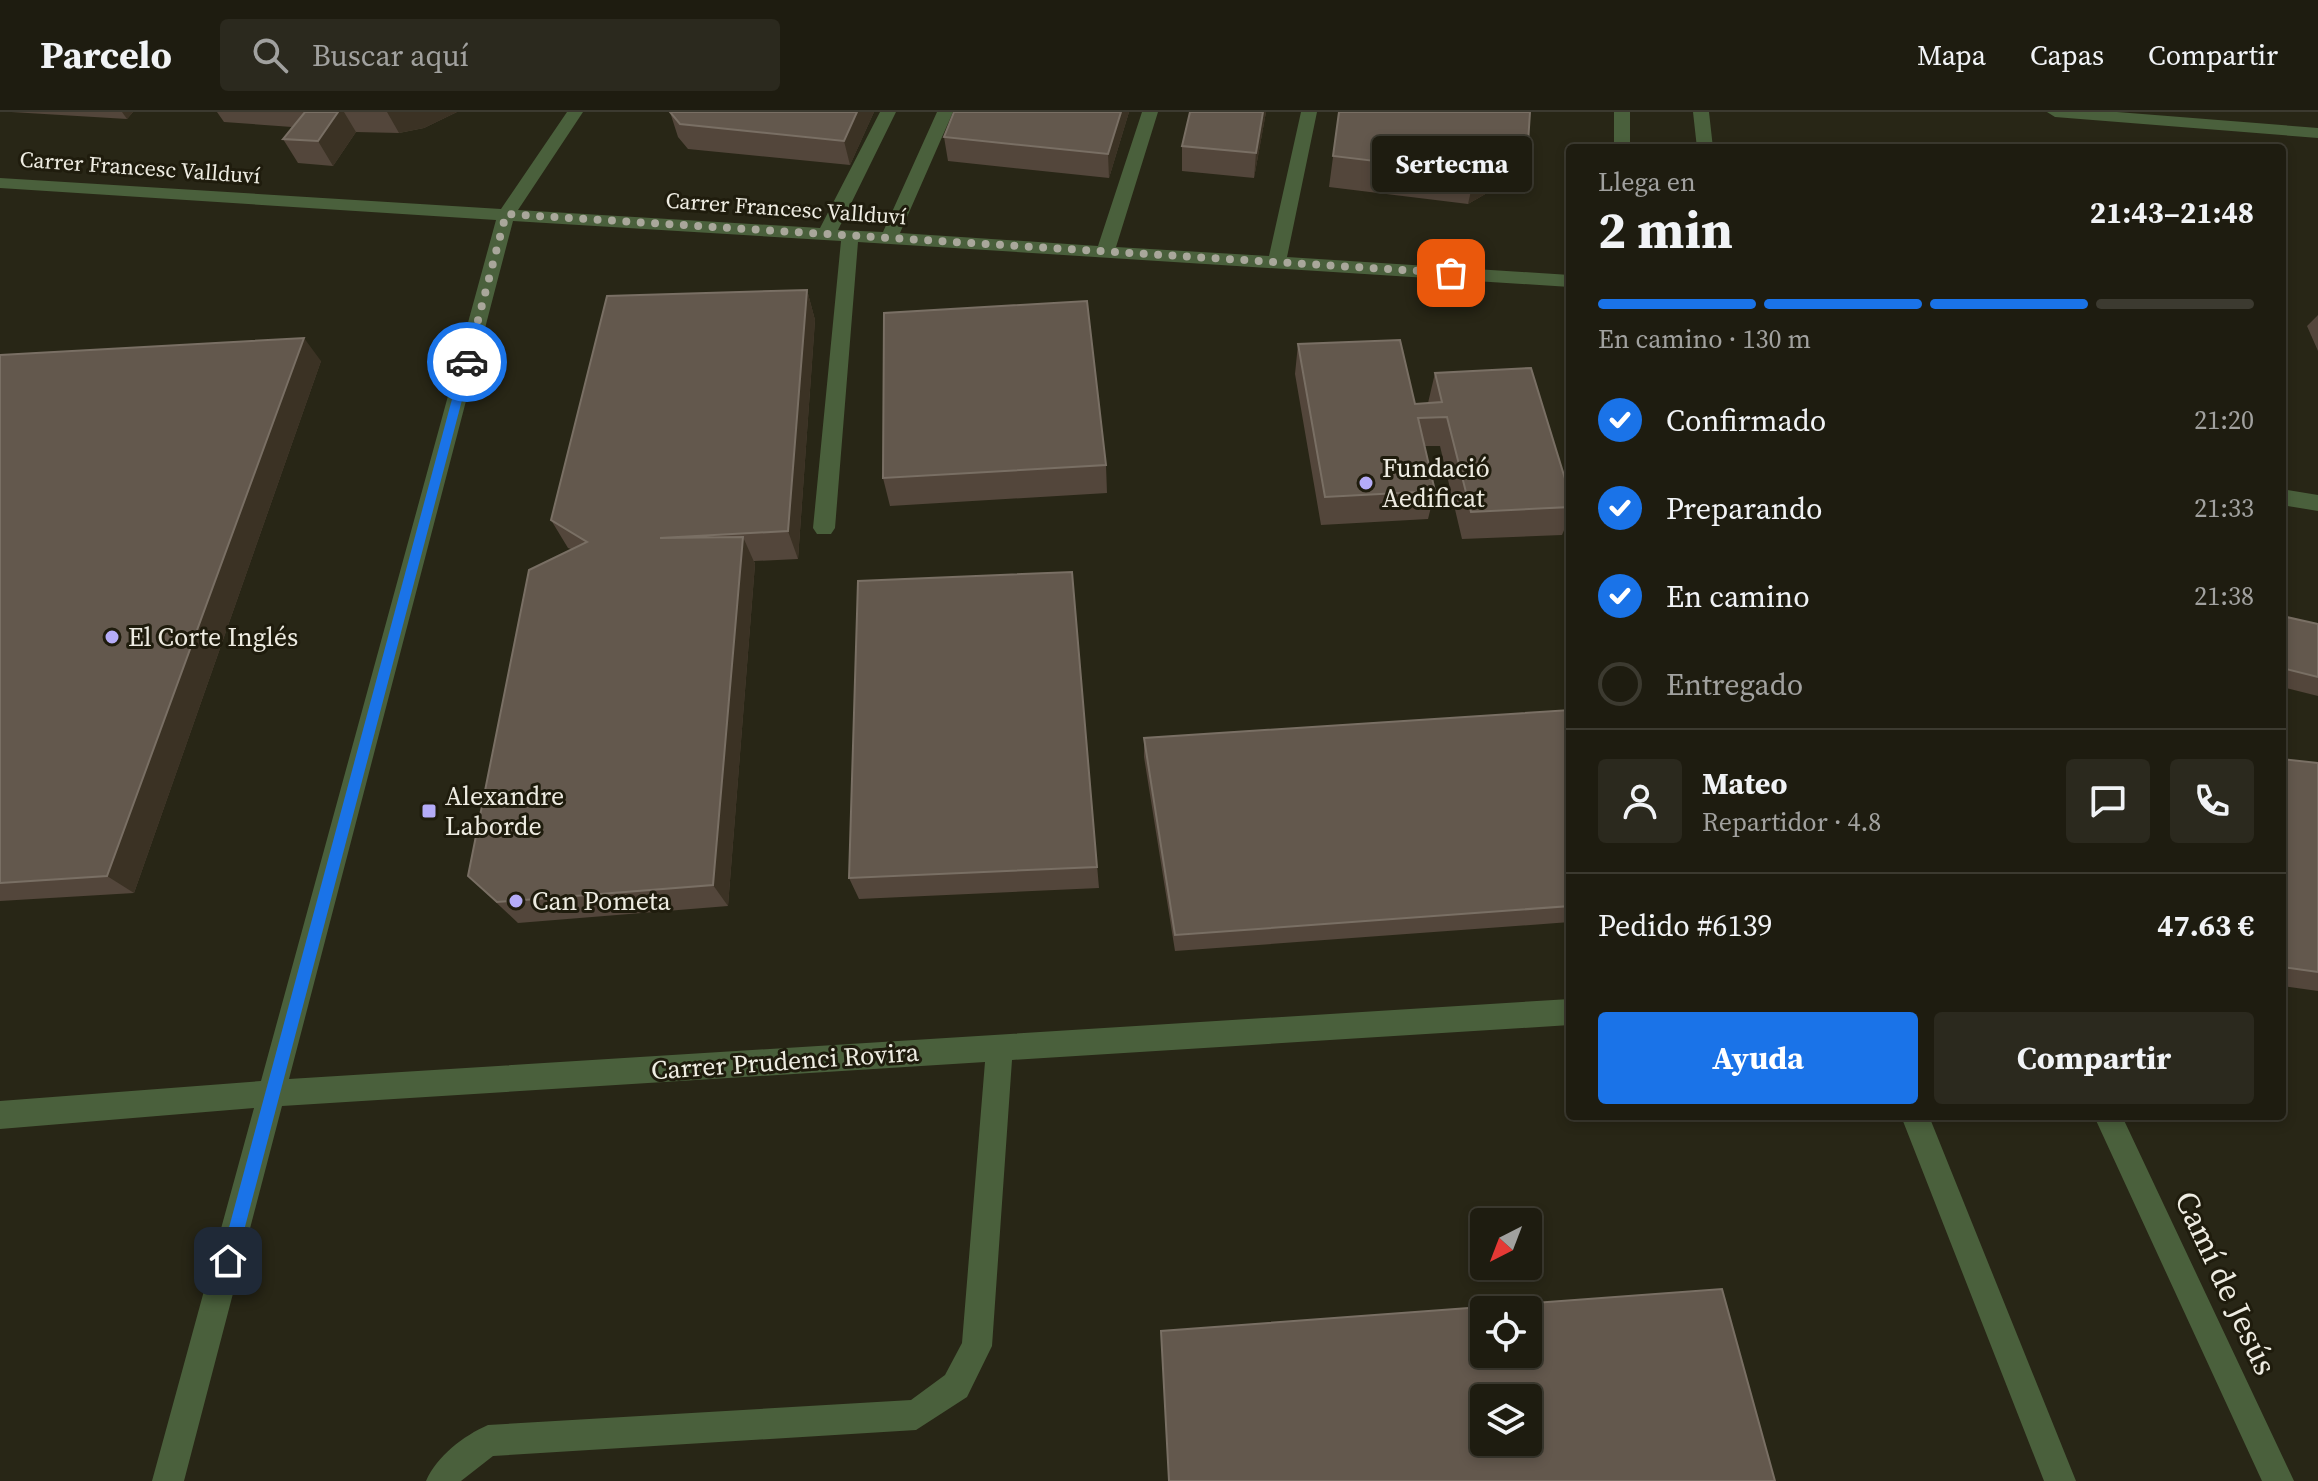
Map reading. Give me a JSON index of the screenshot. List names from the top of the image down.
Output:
{
  "streets": {
    "street": ["Carrer Francesc Vallduví", "Carrer Prudenci Rovira", "Camí de Jesús"]
  },
  "places": {
    "other": [
      "Sertecma",
      "Fundació Aedificat",
      "El Corte Inglés",
      "Can Pometa"
    ],
    "transit": ["Alexandre Laborde"]
  },
  "north": "bottom left",
  "page": {
    "header": "Parcelo",
    "search": "Buscar aquí",
    "nav": ["Mapa", "Capas", "Compartir"],
    "bubble": "Sertecma",
    "heading": ["2 min", "Llega en", "21:43–21:48"],
    "panel": [
      "Mateo",
      "Repartidor · 4.8",
      "Pedido #6139",
      "47.63 €"
    ],
    "bar": "En camino · 130 m",
    "list": [
      ["Confirmado", "21:20"],
      ["Preparando", "21:33"],
      ["En camino", "21:38"],
      "Entregado"
    ],
    "buttons": ["Ayuda", "Compartir"]
  }
}
